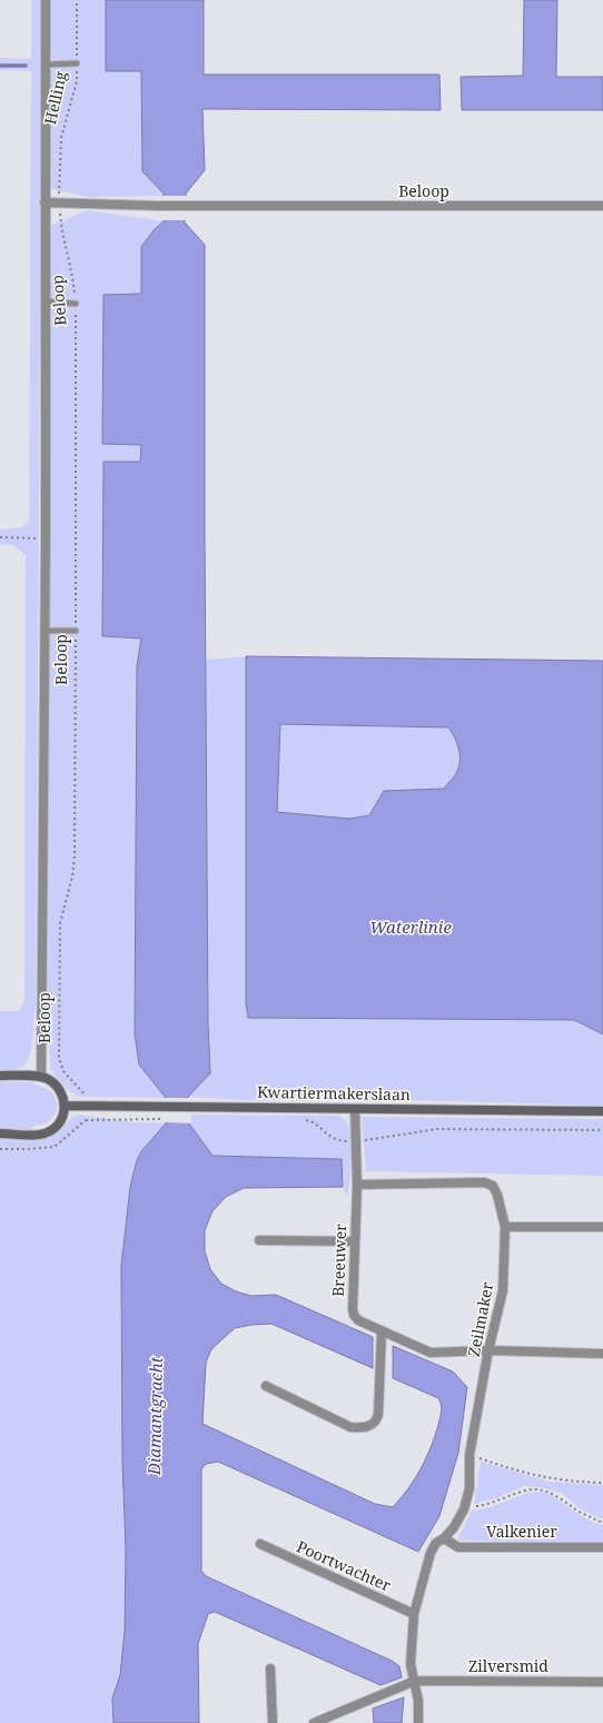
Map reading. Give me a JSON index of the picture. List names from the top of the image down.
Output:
{
  "streets": {
    "main road": ["Kwartiermakerslaan"],
    "street": [
      "Helling",
      "Beloop",
      "Breeuwer",
      "Zeilmaker",
      "Valkenier",
      "Poortwachter",
      "Zilversmid"
    ]
  },
  "crossings": [
    ["Helling", "Beloop"],
    ["Beloop", "Kwartiermakerslaan"],
    ["Kwartiermakerslaan", "Breeuwer"],
    ["Breeuwer", "Zeilmaker"],
    ["Zeilmaker", "Valkenier"],
    ["Zeilmaker", "Poortwachter"],
    ["Zeilmaker", "Zilversmid"]
  ],
  "water": ["Waterlinie", "Diamantgracht"]
}
